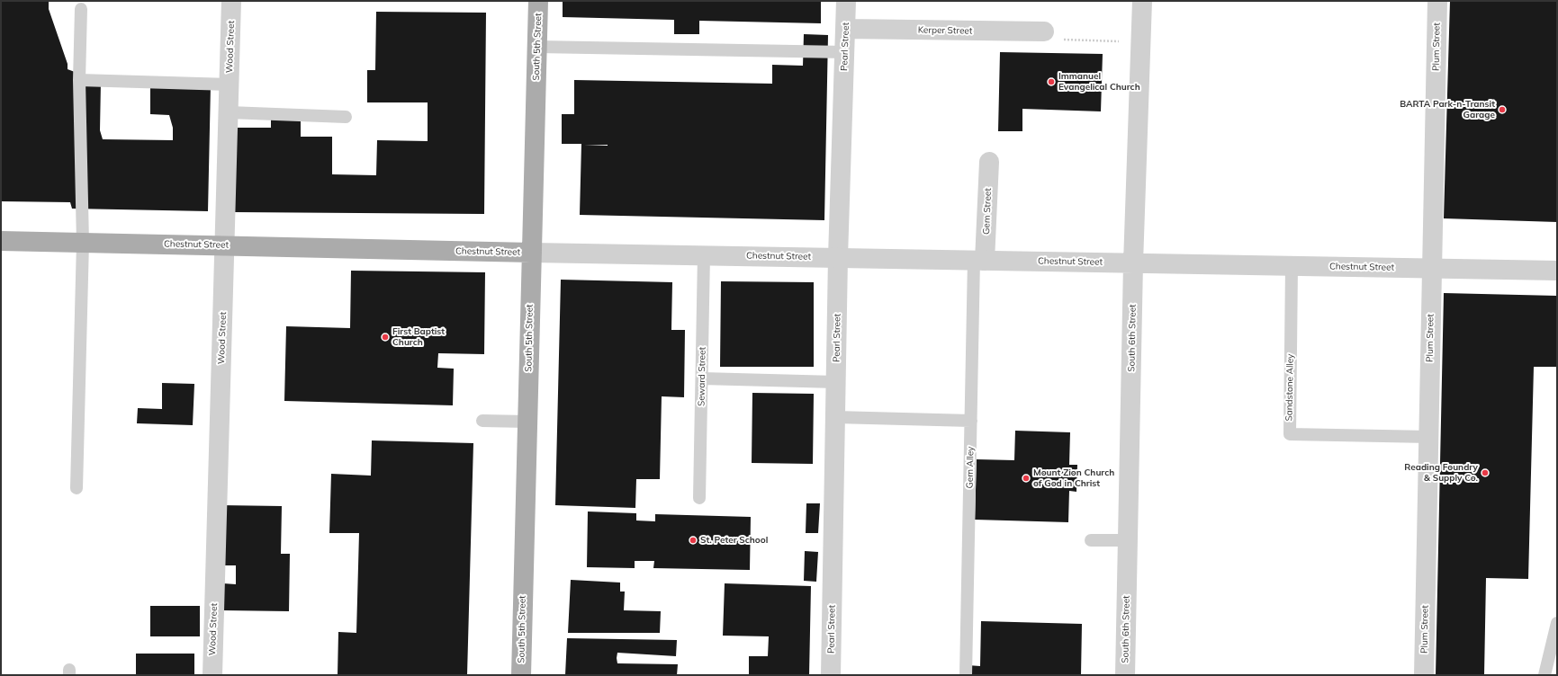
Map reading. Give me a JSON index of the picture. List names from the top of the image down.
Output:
{
  "streets": {
    "main road": ["South 5th Street", "Chestnut Street"],
    "street": [
      "Kerper Street",
      "Wood Street",
      "Pearl Street",
      "Plum Street",
      "Gem Street",
      "South 6th Street"
    ],
    "lane": ["Seward Street", "Sandstone Alley", "Gem Alley"]
  },
  "crossings": [
    ["Kerper Street", "Pearl Street"],
    ["Wood Street", "Chestnut Street"],
    ["South 5th Street", "Chestnut Street"],
    ["Pearl Street", "Chestnut Street"],
    ["Plum Street", "Chestnut Street"],
    ["Plum Street", "Sandstone Alley"],
    ["Gem Street", "Chestnut Street"],
    ["Gem Street", "Gem Alley"],
    ["Chestnut Street", "South 6th Street"],
    ["Chestnut Street", "Seward Street"],
    ["Chestnut Street", "Sandstone Alley"],
    ["Chestnut Street", "Gem Alley"]
  ],
  "places": [
    "Immanuel Evangelical Church",
    "BARTA Park-n-Transit Garage",
    "First Baptist Church",
    "Reading Foundry & Supply Co.",
    "Mount Zion Church of God in Christ",
    "St. Peter School"
  ]
}
